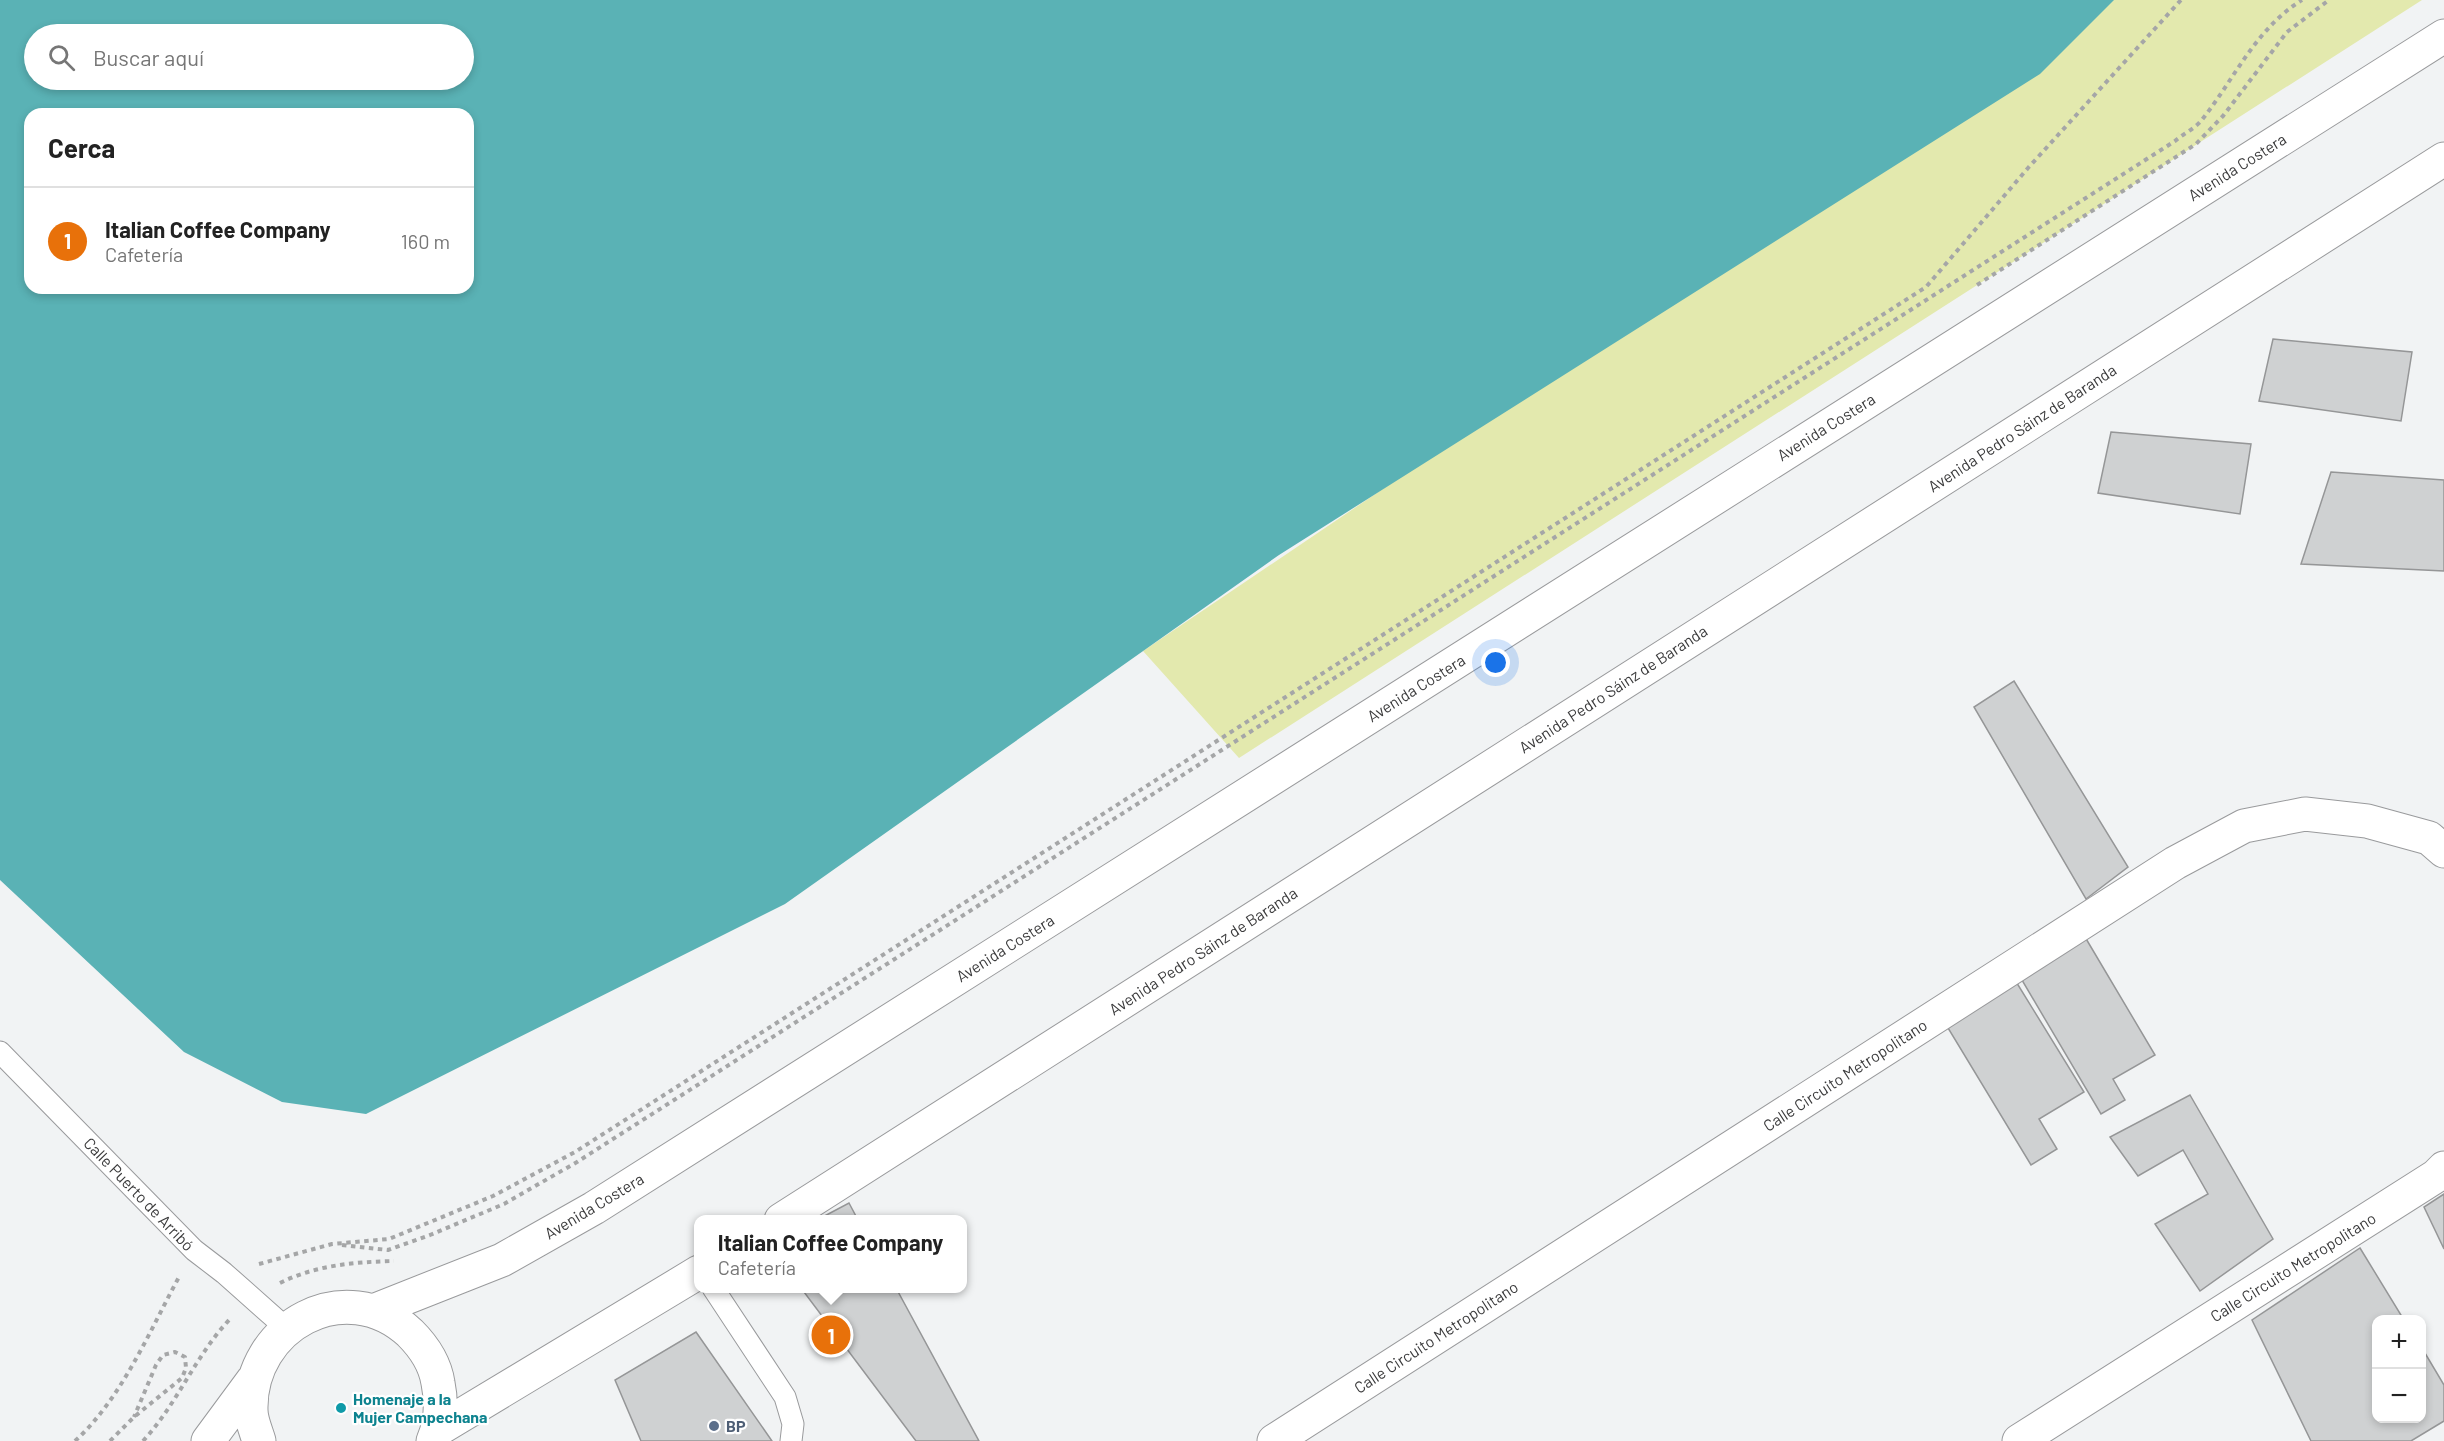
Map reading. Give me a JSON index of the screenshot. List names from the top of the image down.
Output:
{
  "streets": {
    "main road": ["Avenida Costera", "Avenida Pedro Sáinz de Baranda", "Calle Circuito Metropolitano"],
    "lane": ["Calle Puerto de Arribó"]
  },
  "places": ["Homenaje a la Mujer Campechana", "BP"],
  "page": {
    "search": "Buscar aquí",
    "heading": "Cerca",
    "list": [
      {
        "mark": "1",
        "name": "Italian Coffee Company",
        "note": "Cafetería",
        "value": "160 m"
      }
    ],
    "popup": ["Italian Coffee Company", "Cafetería"],
    "pins": "1",
    "map_buttons": ["+", "−"]
  }
}
